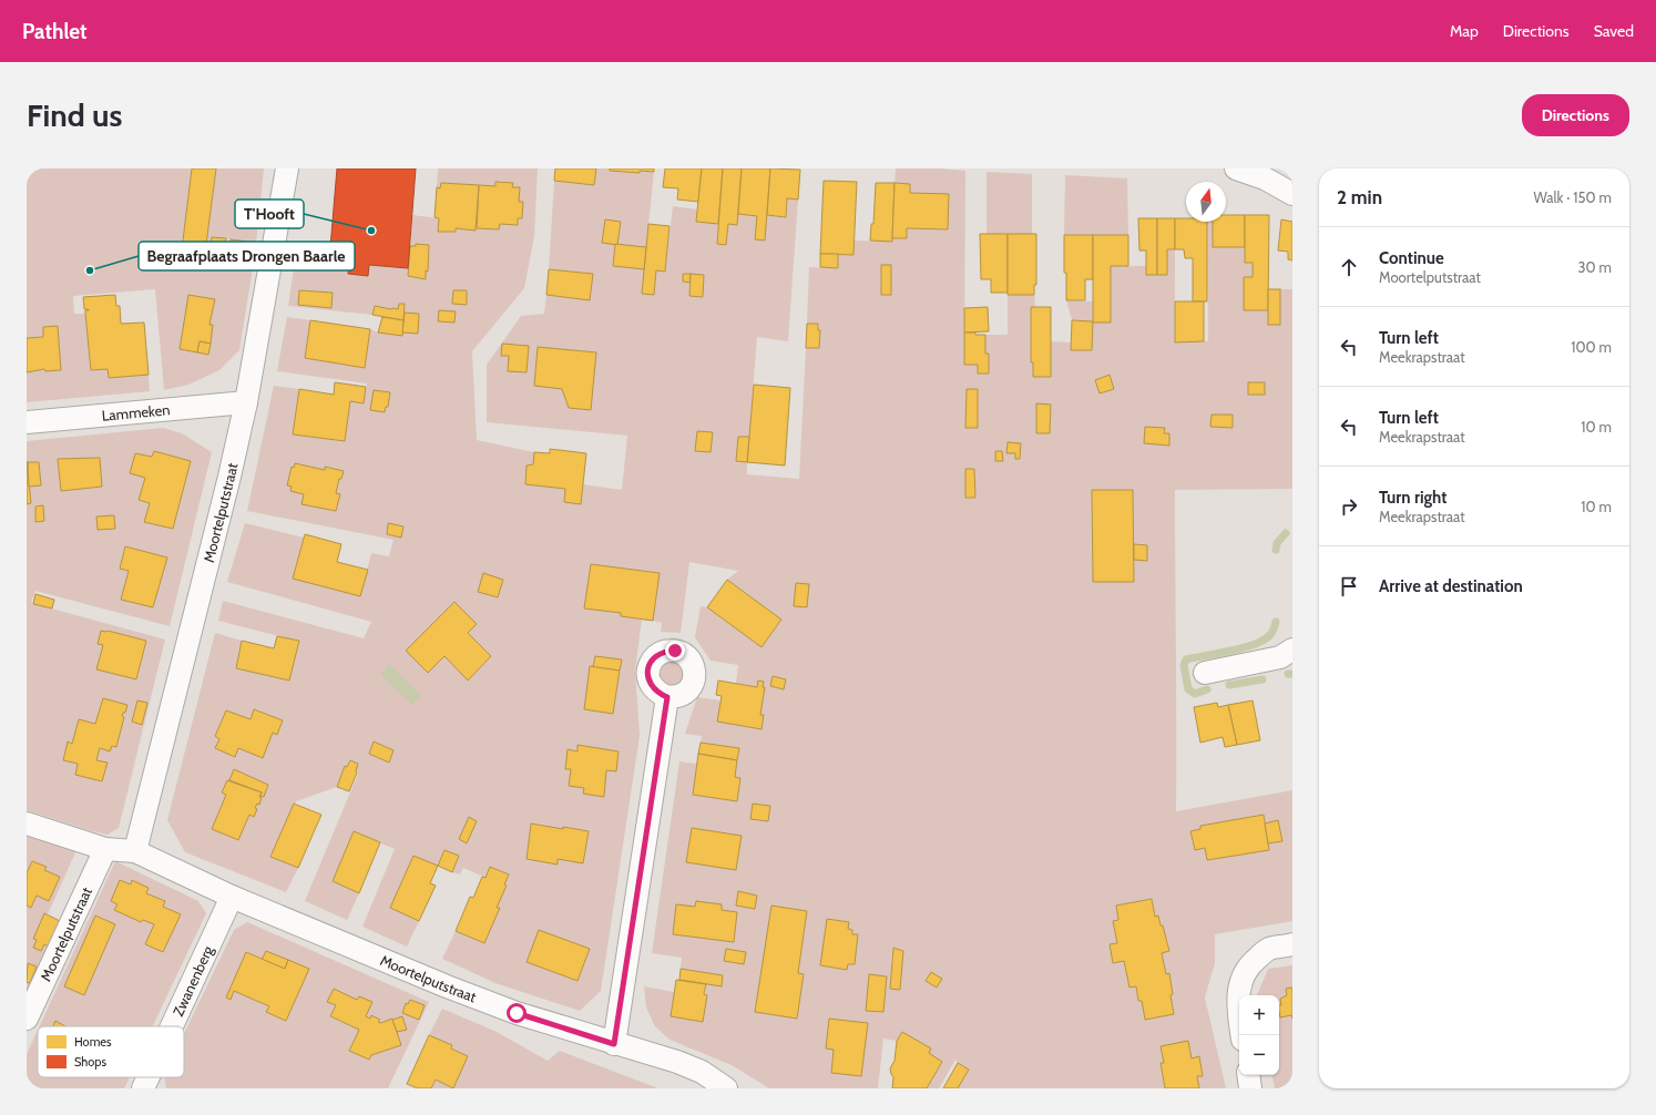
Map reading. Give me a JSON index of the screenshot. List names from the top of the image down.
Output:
{
  "streets": {
    "street": ["Lammeken", "Moortelputstraat", "Zwanenberg"]
  },
  "crossings": [
    ["Lammeken", "Moortelputstraat"],
    ["Moortelputstraat", "Zwanenberg"]
  ],
  "places": ["T'Hooft", "Begraafplaats Drongen Baarle"],
  "legend": ["Homes", "Shops"],
  "north": "top",
  "page": {
    "header": "Pathlet",
    "nav": ["Map", "Directions", "Saved"],
    "buttons": "Directions",
    "title": "Find us",
    "heading": ["2 min", "Walk · 150 m"],
    "list": [
      ["Continue", "Moortelputstraat", "30 m"],
      ["Turn left", "Meekrapstraat", "100 m"],
      ["Turn left", "Meekrapstraat", "10 m"],
      ["Turn right", "Meekrapstraat", "10 m"],
      "Arrive at destination"
    ],
    "map_buttons": ["+", "−"]
  }
}
